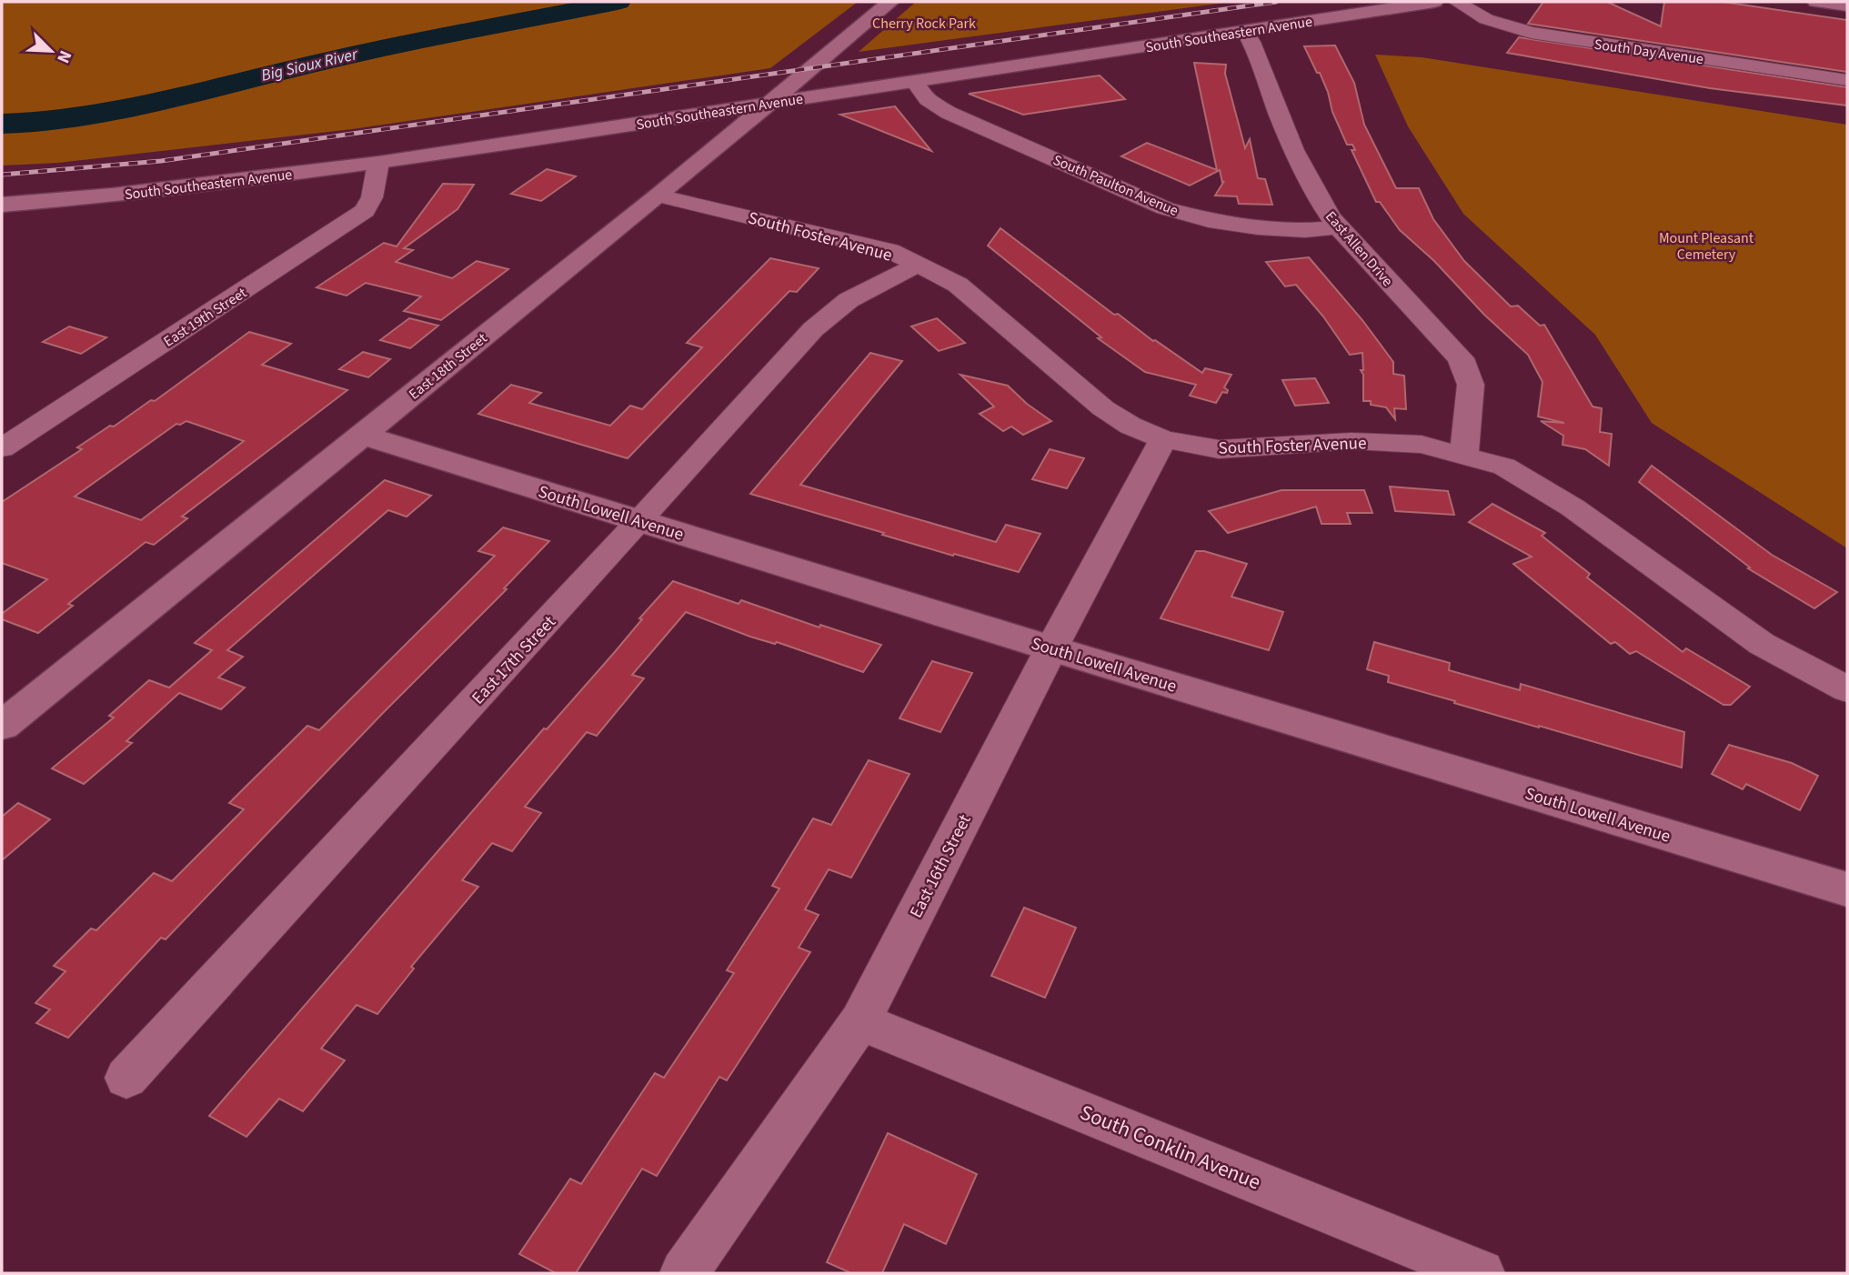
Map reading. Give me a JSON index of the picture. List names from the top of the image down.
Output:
{
  "streets": {
    "street": [
      "South Southeastern Avenue",
      "South Day Avenue",
      "South Paulton Avenue",
      "South Foster Avenue",
      "East Allen Drive",
      "East 19th Street",
      "East 18th Street",
      "South Lowell Avenue",
      "East 17th Street",
      "East 16th Street",
      "South Conklin Avenue"
    ]
  },
  "crossings": [
    ["South Southeastern Avenue", "South Paulton Avenue"],
    ["South Southeastern Avenue", "East Allen Drive"],
    ["South Southeastern Avenue", "East 19th Street"],
    ["South Southeastern Avenue", "East 18th Street"],
    ["South Paulton Avenue", "East Allen Drive"],
    ["South Foster Avenue", "East Allen Drive"],
    ["South Foster Avenue", "East 18th Street"],
    ["South Foster Avenue", "East 17th Street"],
    ["South Foster Avenue", "East 16th Street"],
    ["East 18th Street", "South Lowell Avenue"],
    ["South Lowell Avenue", "East 17th Street"],
    ["South Lowell Avenue", "East 16th Street"],
    ["East 16th Street", "South Conklin Avenue"]
  ],
  "water": ["Big Sioux River"],
  "parks": ["Cherry Rock Park", "Mount Pleasant Cemetery"],
  "north": "bottom right"
}
